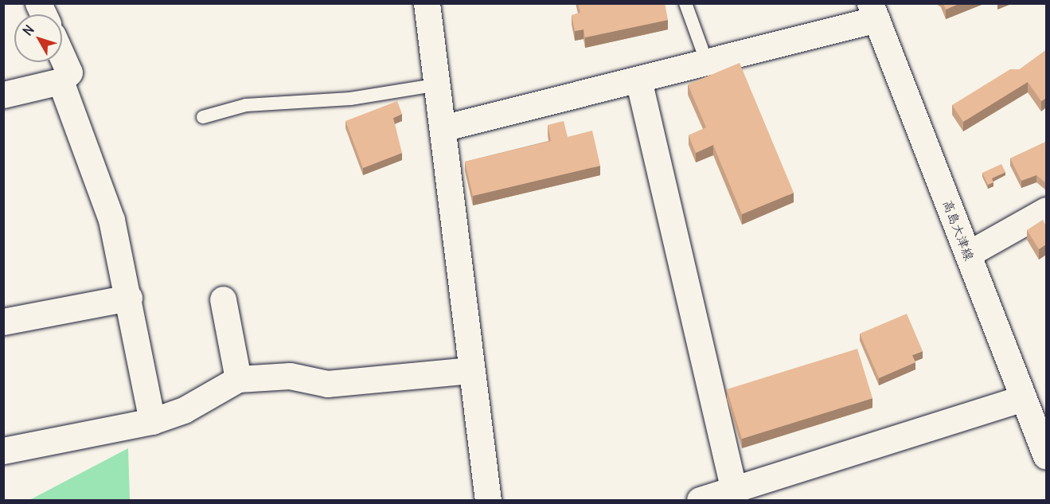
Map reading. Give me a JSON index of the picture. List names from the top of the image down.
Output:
{
  "streets": {
    "street": ["高島大津線"]
  },
  "north": "top left"
}
